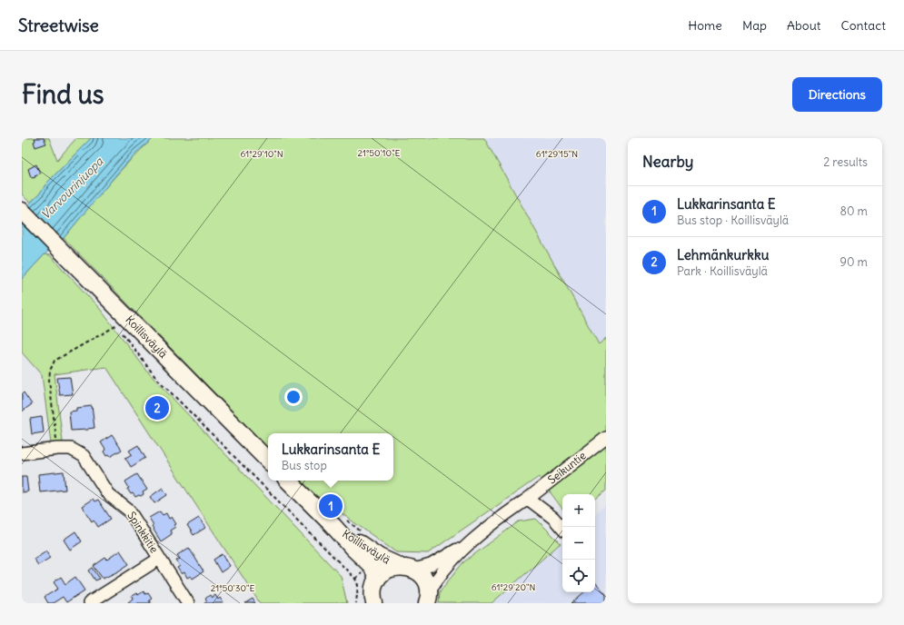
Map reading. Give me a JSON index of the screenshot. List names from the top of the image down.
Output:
{
  "streets": {
    "main road": ["Koillisväylä"],
    "street": ["Seikuntie", "Spinkkitie"]
  },
  "crossings": [
    ["Koillisväylä", "Seikuntie"]
  ],
  "water": ["Varvourinjuopa"],
  "page": {
    "header": "Streetwise",
    "nav": [
      "Home",
      "Map",
      "About",
      "Contact"
    ],
    "buttons": "Directions",
    "title": "Find us",
    "heading": ["Nearby", "2 results"],
    "list": [
      {
        "mark": "1",
        "name": "Lukkarinsanta E",
        "note": "Bus stop · Koillisväylä",
        "value": "80 m"
      },
      {
        "mark": "2",
        "name": "Lehmänkurkku",
        "note": "Park · Koillisväylä",
        "value": "90 m"
      }
    ],
    "pins": ["2", "1"],
    "popup": ["Lukkarinsanta E", "Bus stop"],
    "map_buttons": ["+", "−"]
  },
  "coordinates": [
    "21°50'10\"E",
    "61°29'10\"N",
    "61°29'15\"N",
    "61°29'20\"N",
    "21°50'30\"E"
  ]
}
